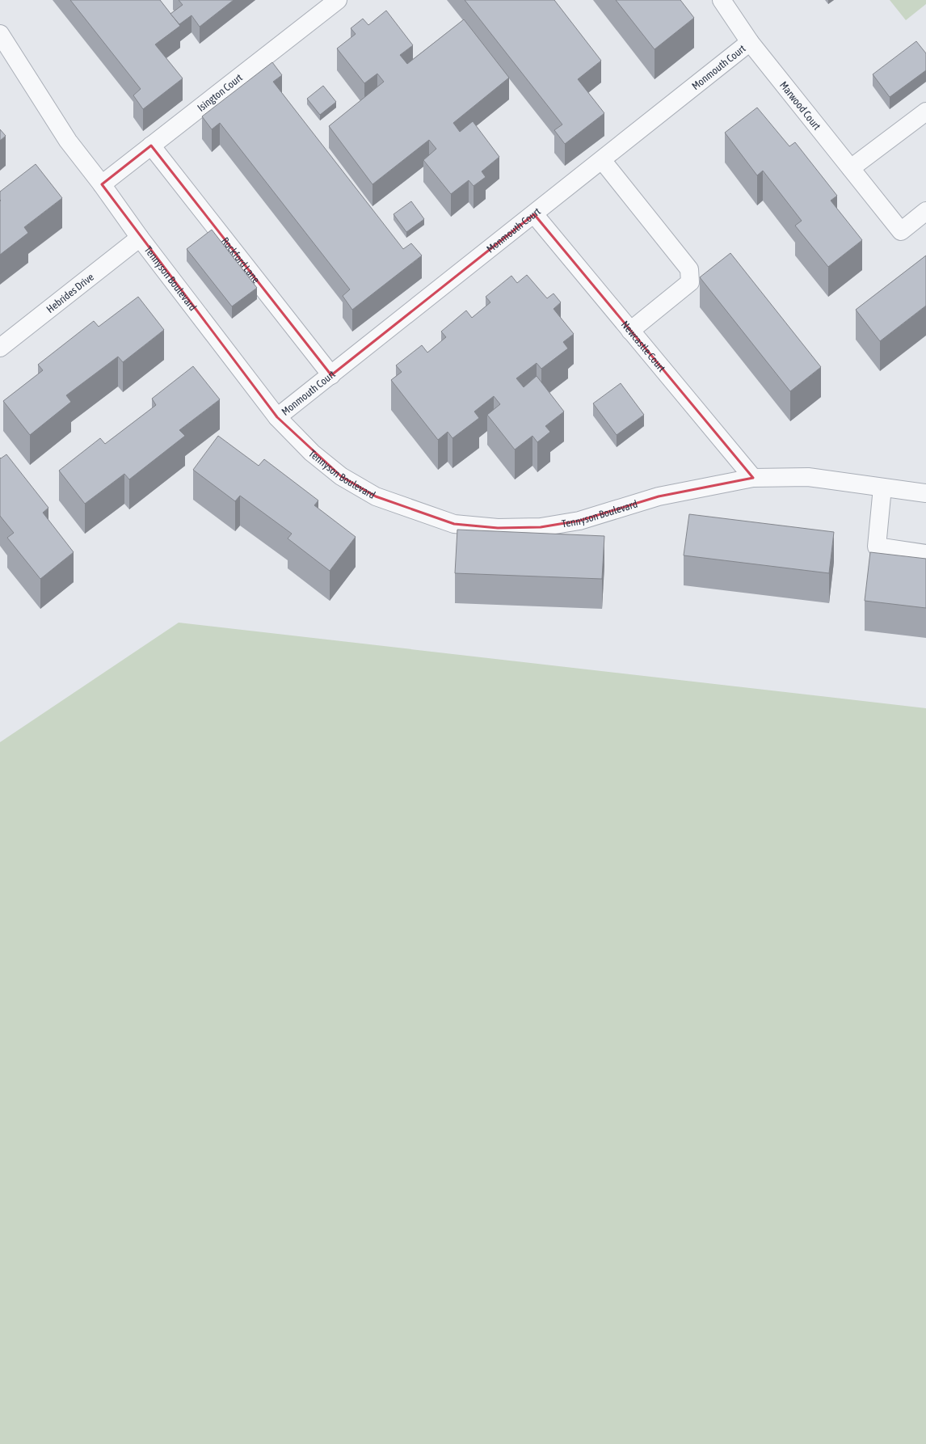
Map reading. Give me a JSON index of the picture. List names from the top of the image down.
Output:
{
  "streets": {
    "street": [
      "Monmouth Court",
      "Isington Court",
      "Marwood Court",
      "Rockford Lane",
      "Tennyson Boulevard",
      "Hebrides Drive",
      "Newcastle Court"
    ]
  },
  "crossings": [
    ["Monmouth Court", "Marwood Court"],
    ["Monmouth Court", "Rockford Lane"],
    ["Monmouth Court", "Tennyson Boulevard"],
    ["Monmouth Court", "Newcastle Court"],
    ["Isington Court", "Rockford Lane"],
    ["Isington Court", "Tennyson Boulevard"],
    ["Tennyson Boulevard", "Hebrides Drive"],
    ["Tennyson Boulevard", "Newcastle Court"]
  ]
}
